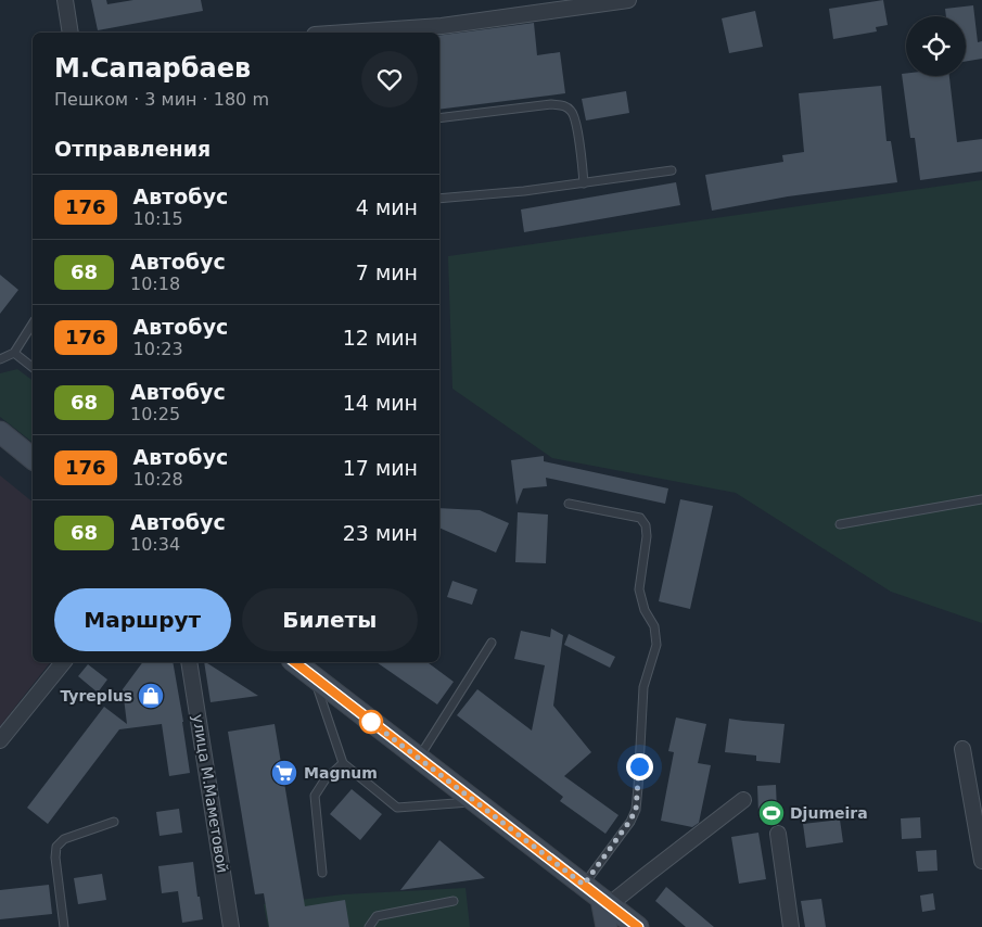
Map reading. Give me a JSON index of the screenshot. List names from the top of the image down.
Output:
{
  "streets": {
    "street": ["улица М.Маметовой"]
  },
  "places": {
    "shop": ["Tyreplus"],
    "supermarket": ["Magnum"],
    "sports": ["Djumeira"]
  },
  "lines": ["bus line 176"],
  "page": {
    "heading": [
      ["М.Сапарбаев", "Пешком · 3 мин · 180 m"],
      "Отправления"
    ],
    "list": [
      {
        "mark": "176",
        "name": "Автобус",
        "note": "10:15",
        "value": "4 мин"
      },
      {
        "mark": "68",
        "name": "Автобус",
        "note": "10:18",
        "value": "7 мин"
      },
      {
        "mark": "176",
        "name": "Автобус",
        "note": "10:23",
        "value": "12 мин"
      },
      {
        "mark": "68",
        "name": "Автобус",
        "note": "10:25",
        "value": "14 мин"
      },
      {
        "mark": "176",
        "name": "Автобус",
        "note": "10:28",
        "value": "17 мин"
      },
      {
        "mark": "68",
        "name": "Автобус",
        "note": "10:34",
        "value": "23 мин"
      }
    ],
    "buttons": ["Маршрут", "Билеты"]
  }
}
